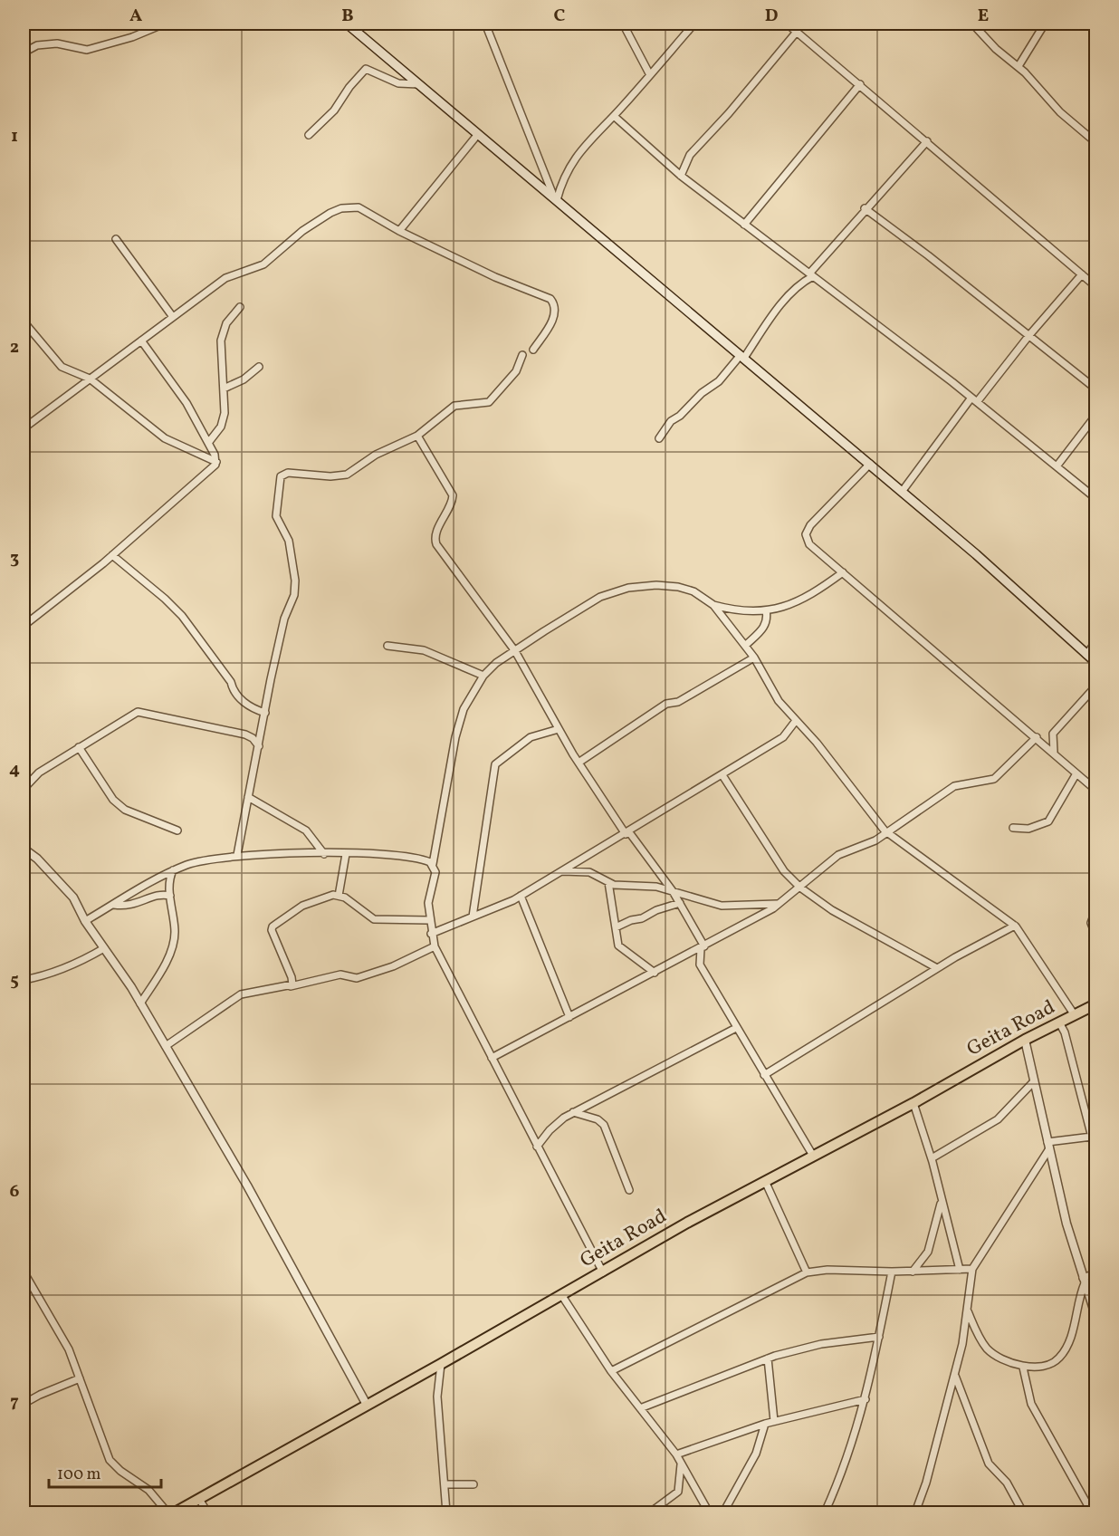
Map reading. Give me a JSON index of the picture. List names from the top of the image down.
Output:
{
  "streets": {
    "highway": ["Geita Road"]
  },
  "scale_bar": "100 m",
  "grid": {
    "columns": [
      "A",
      "B",
      "C",
      "D",
      "E"
    ],
    "rows": [
      "1",
      "2",
      "3",
      "4",
      "5",
      "6",
      "7"
    ]
  }
}
